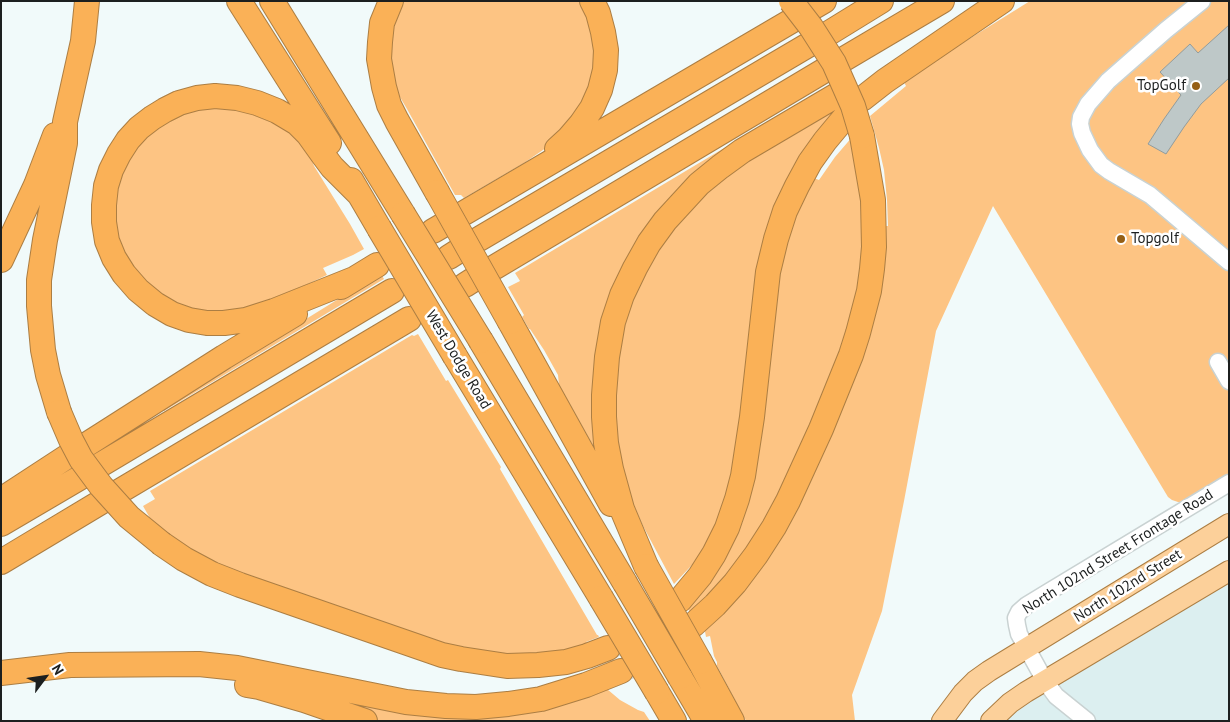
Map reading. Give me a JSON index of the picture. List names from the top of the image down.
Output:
{
  "streets": {
    "highway": ["West Dodge Road"],
    "main road": ["North 102nd Street"],
    "street": ["North 102nd Street Frontage Road"]
  },
  "crossings": [
    ["North 102nd Street Frontage Road", "North 102nd Street"]
  ],
  "places": ["TopGolf", "Topgolf"],
  "north": "top right"
}
